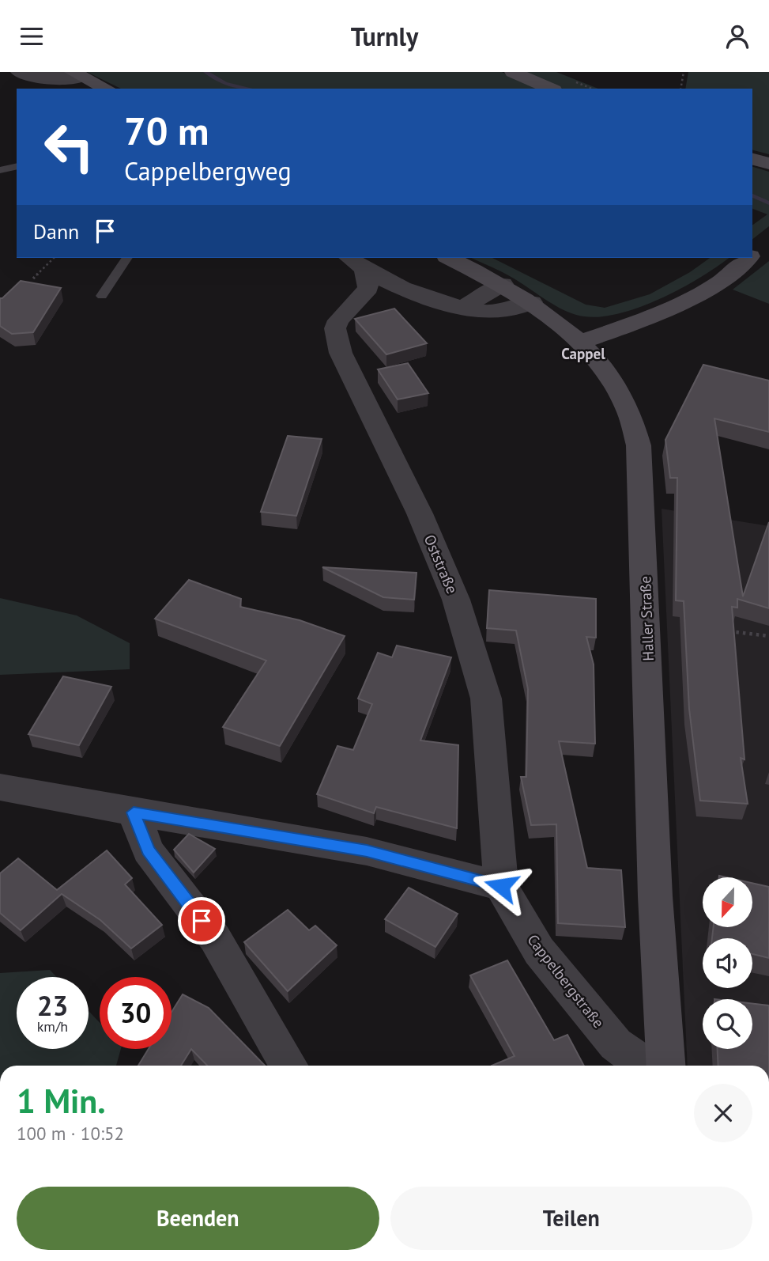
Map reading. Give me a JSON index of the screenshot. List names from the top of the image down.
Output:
{
  "streets": {
    "main road": ["Haller Straße"],
    "street": ["Oststraße", "Cappelbergstraße"]
  },
  "crossings": [
    ["Oststraße", "Haller Straße"],
    ["Oststraße", "Cappelbergstraße"]
  ],
  "districts": ["Cappel"],
  "north": "bottom",
  "page": {
    "header": "Turnly",
    "turn": ["70 m", "Cappelbergweg"],
    "then": "Dann",
    "speed": "23 km/h",
    "limit": "30",
    "heading": ["1 Min.", "100 m · 10:52"],
    "buttons": ["Beenden", "Teilen"]
  }
}
